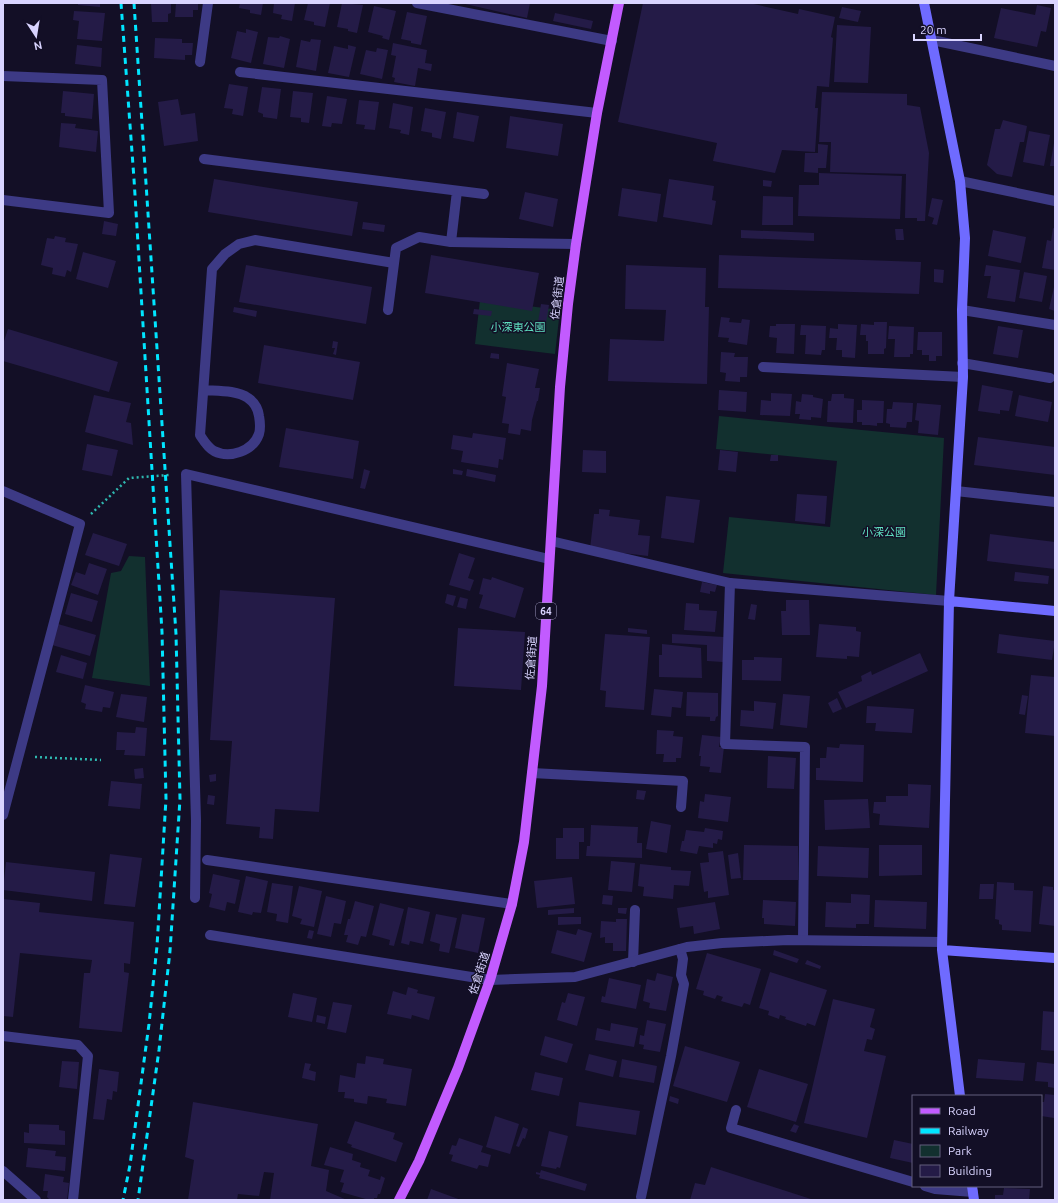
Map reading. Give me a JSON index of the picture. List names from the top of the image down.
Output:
{
  "streets": {
    "main road": ["佐倉街道", "64"]
  },
  "parks": ["小深東公園", "小深公園"],
  "legend": [
    "Road",
    "Railway",
    "Park",
    "Building"
  ],
  "scale_bar": "20 m",
  "north": "bottom"
}
